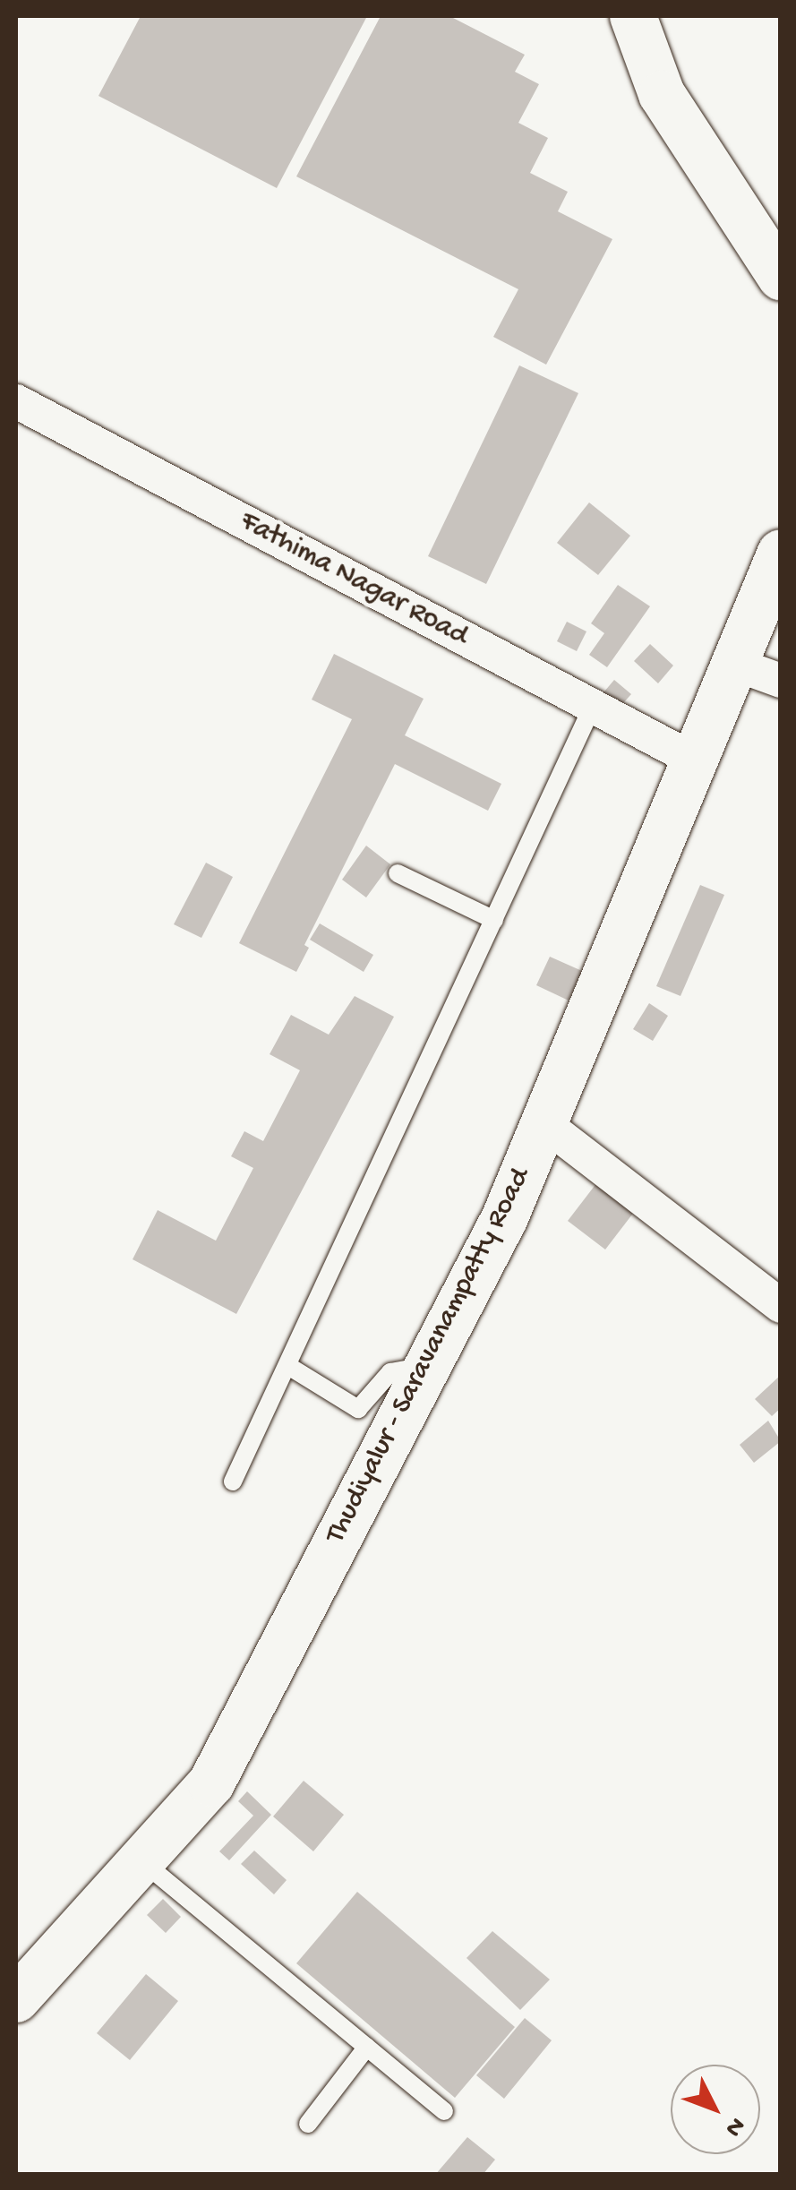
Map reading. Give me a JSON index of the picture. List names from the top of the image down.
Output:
{
  "streets": {
    "main road": ["Thudiyalur - Saravanampatty Road"],
    "street": ["Fathima Nagar Road"]
  },
  "crossings": [
    ["Fathima Nagar Road", "Thudiyalur - Saravanampatty Road"]
  ],
  "north": "bottom right"
}
